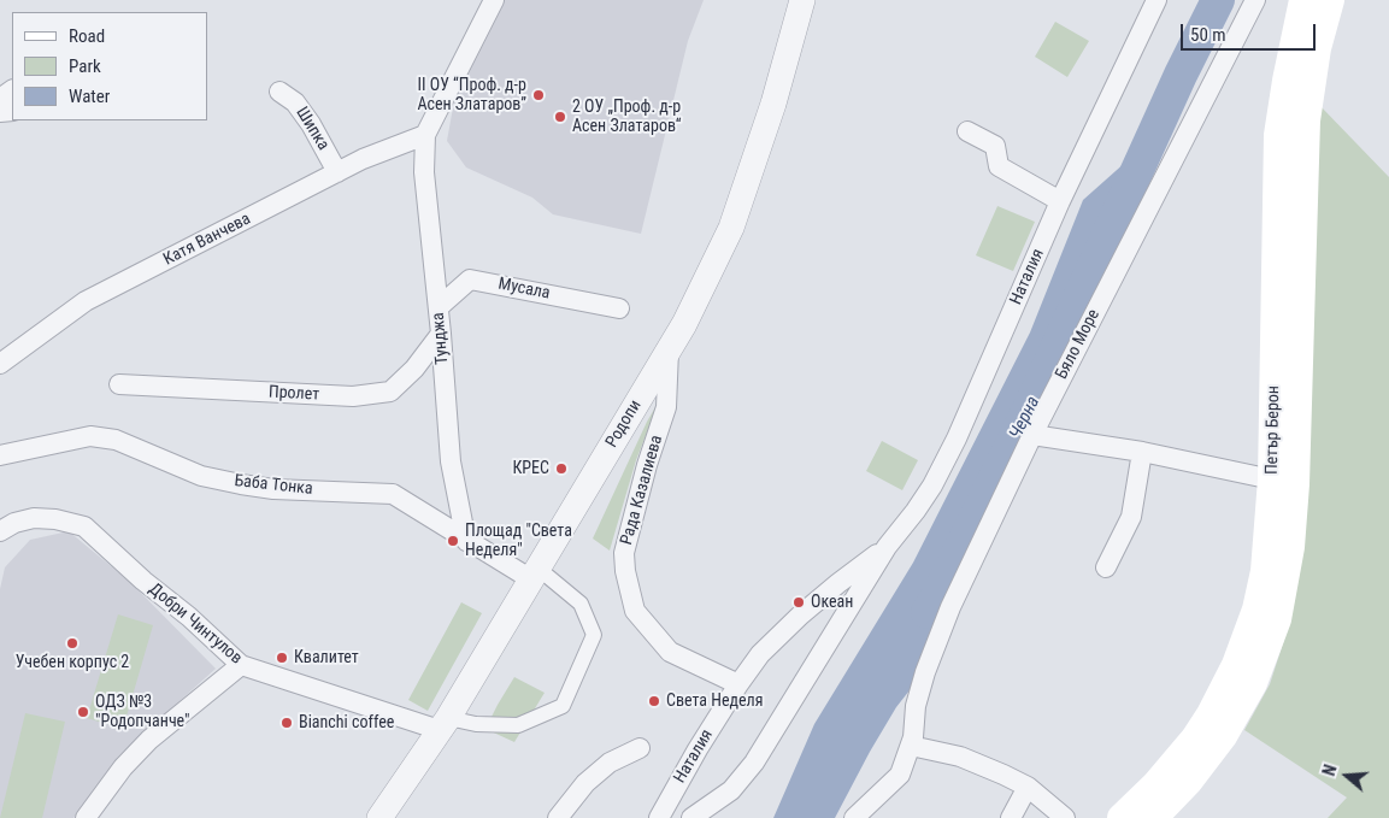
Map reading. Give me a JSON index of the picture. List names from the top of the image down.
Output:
{
  "streets": {
    "main road": ["Петър Берон"],
    "street": [
      "Шипка",
      "Катя Ванчева",
      "Наталия",
      "Мусала",
      "Тунджа",
      "Бяло Море",
      "Пролет",
      "Родопи",
      "Баба Тонка",
      "Рада Казалиева",
      "Добри Чинтулов"
    ]
  },
  "crossings": [
    ["Шипка", "Катя Ванчева"],
    ["Катя Ванчева", "Тунджа"],
    ["Наталия", "Рада Казалиева"],
    ["Мусала", "Тунджа"],
    ["Тунджа", "Пролет"],
    ["Тунджа", "Баба Тонка"],
    ["Родопи", "Баба Тонка"],
    ["Родопи", "Рада Казалиева"],
    ["Родопи", "Добри Чинтулов"]
  ],
  "water": ["Черна"],
  "places": [
    "II ОУ “Проф. д-р Асен Златаров”",
    "2 ОУ „Проф. д-р Асен Златаров“",
    "КРЕС",
    "Площад \"Света Неделя\"",
    "Океан",
    "Учебен корпус 2",
    "Квалитет",
    "Света Неделя",
    "ОДЗ №3 \"Родопчанче\"",
    "Bianchi coffee"
  ],
  "legend": ["Road", "Park", "Water"],
  "scale_bar": "50 m",
  "north": "left"
}
